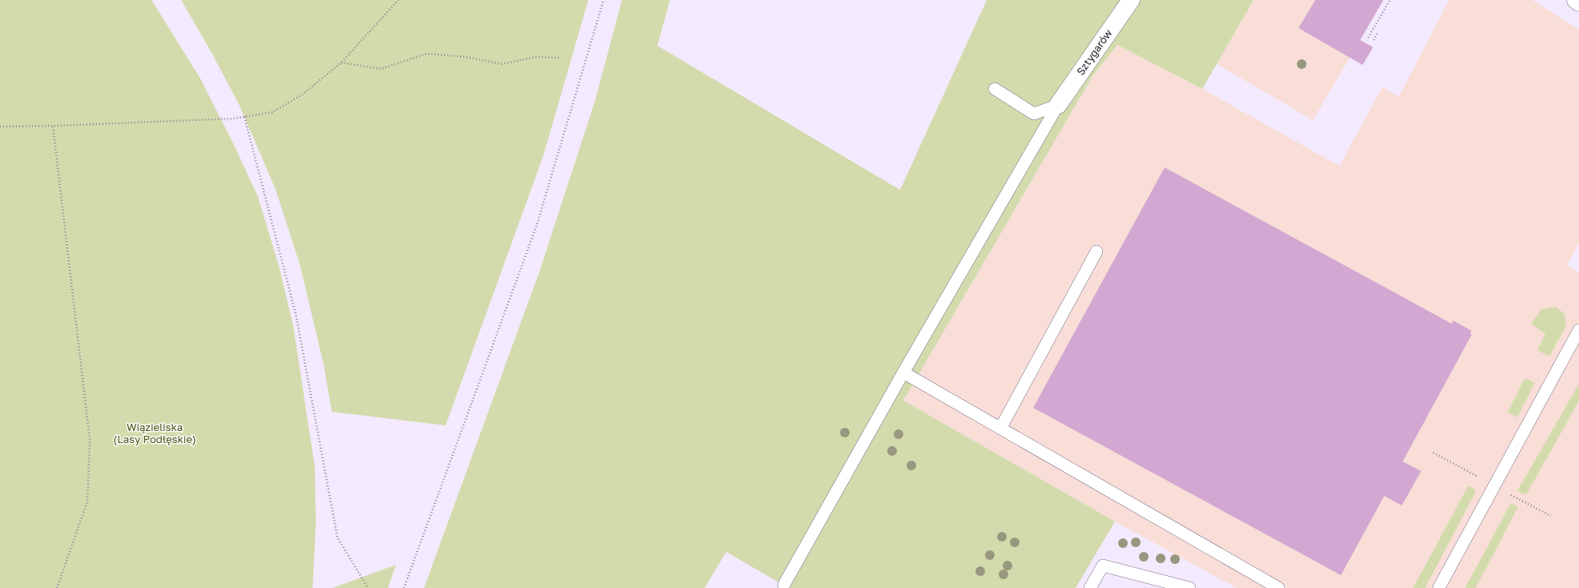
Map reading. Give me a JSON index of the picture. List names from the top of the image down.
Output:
{
  "streets": {
    "street": ["Sztygarów"]
  },
  "parks": ["Wiązieliska (Lasy Podłęskie)"]
}
